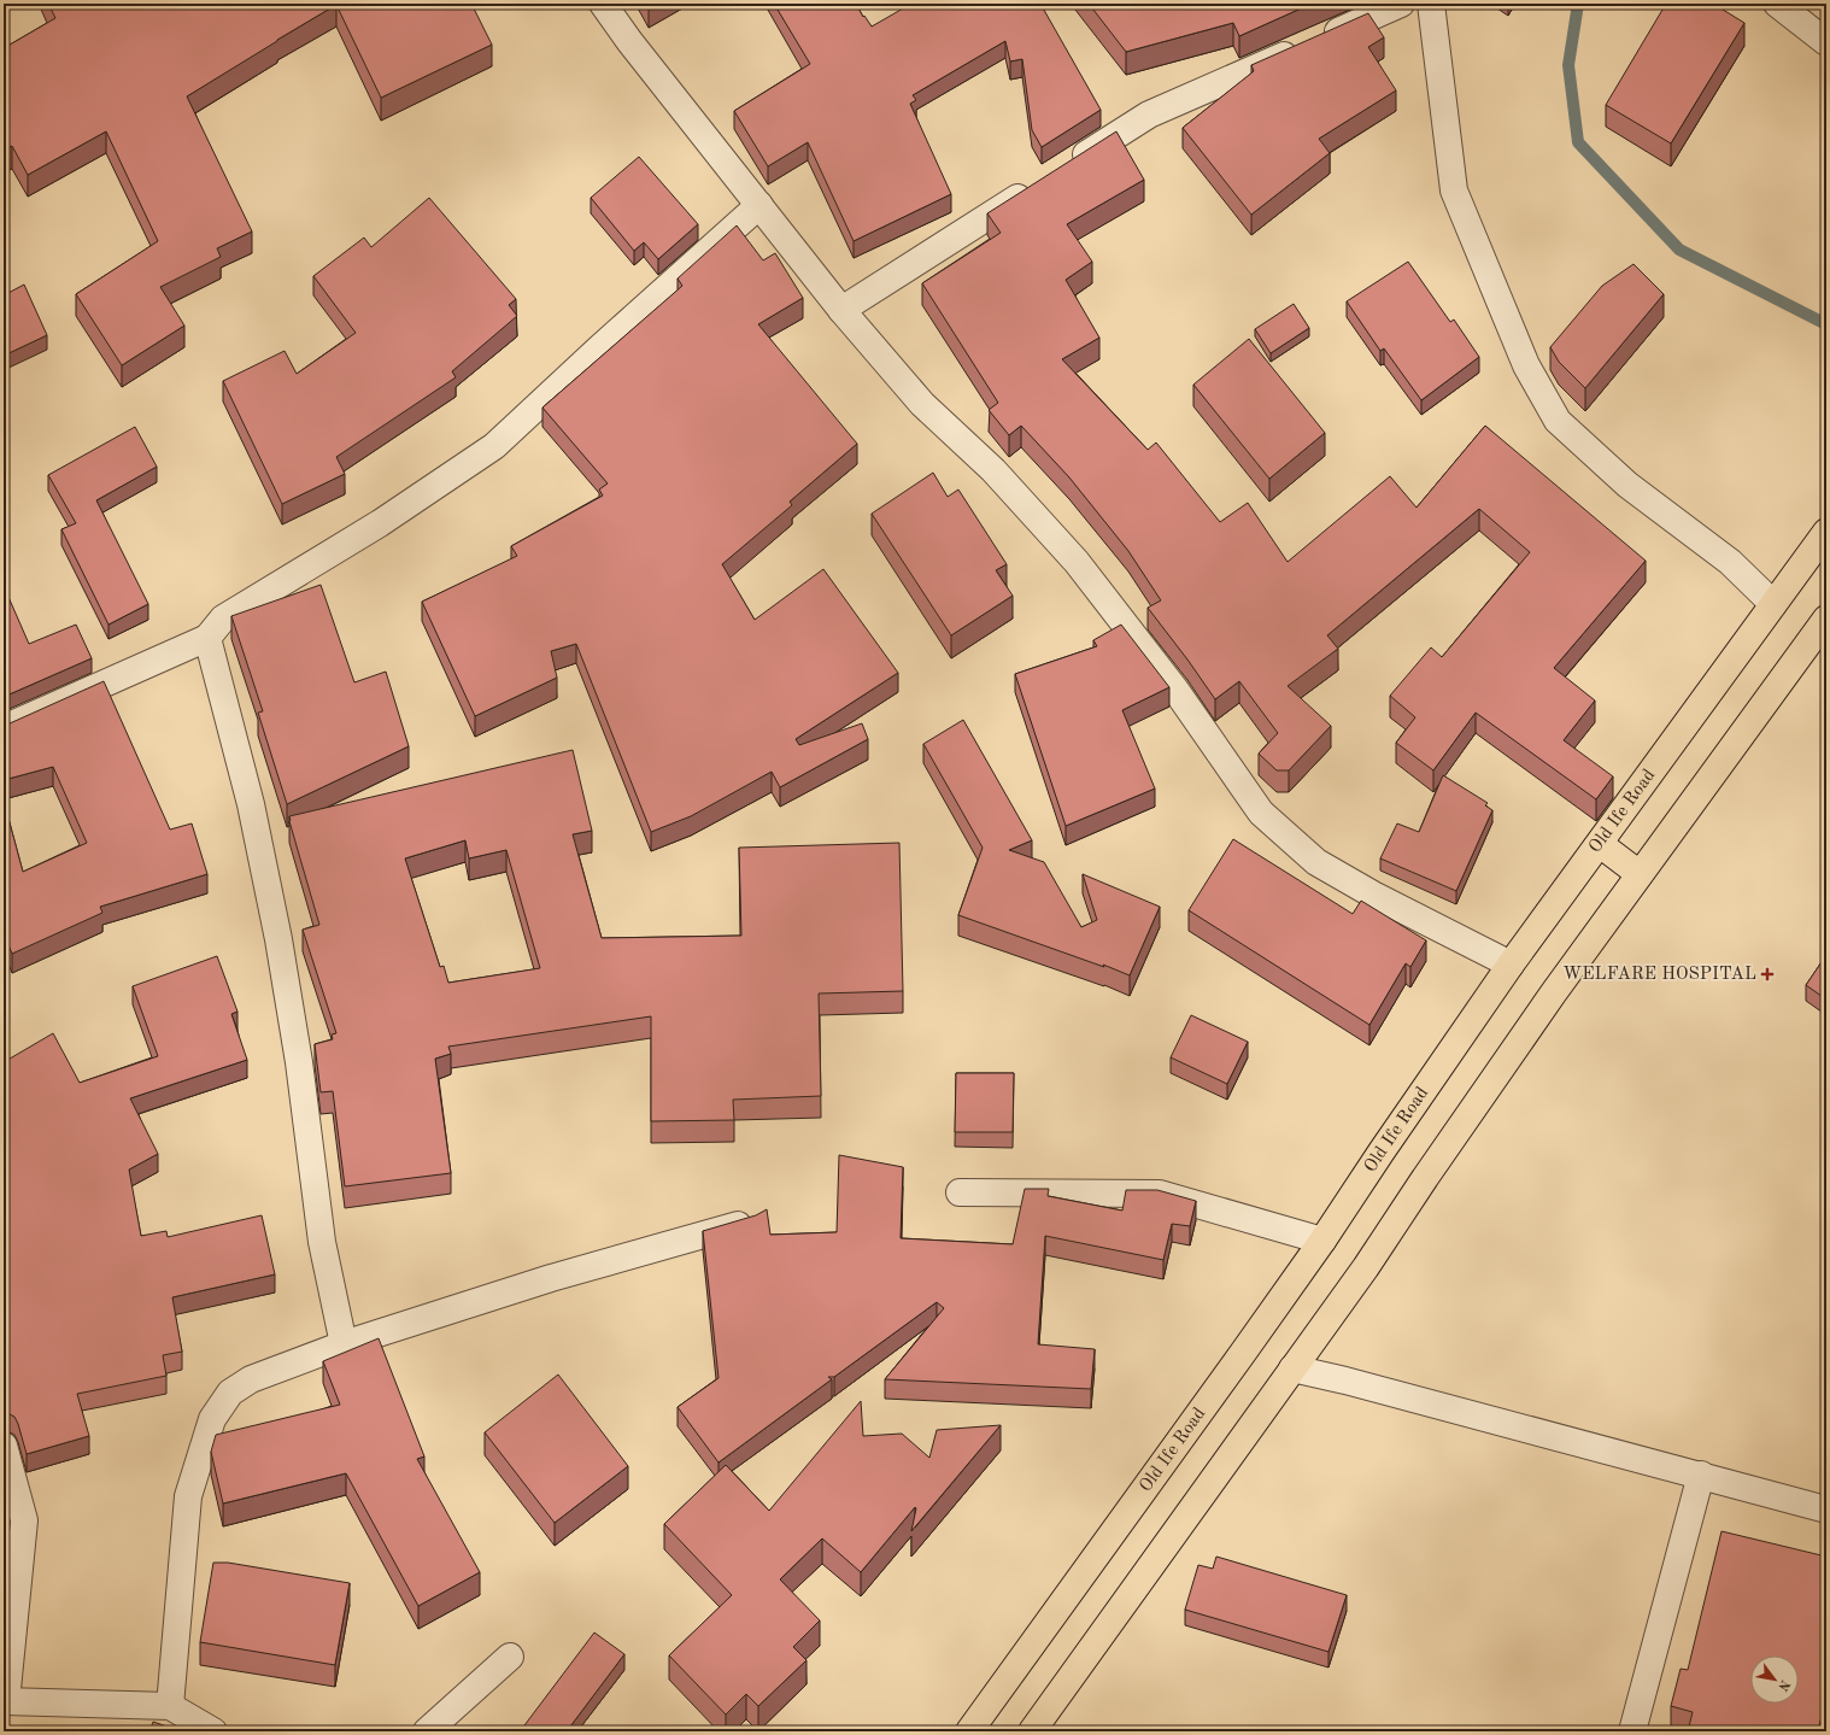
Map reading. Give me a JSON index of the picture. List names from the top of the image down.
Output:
{
  "streets": {
    "main road": ["Old Ife Road"]
  },
  "places": {
    "health": ["WELFARE HOSPITAL"]
  },
  "north": "bottom right"
}
